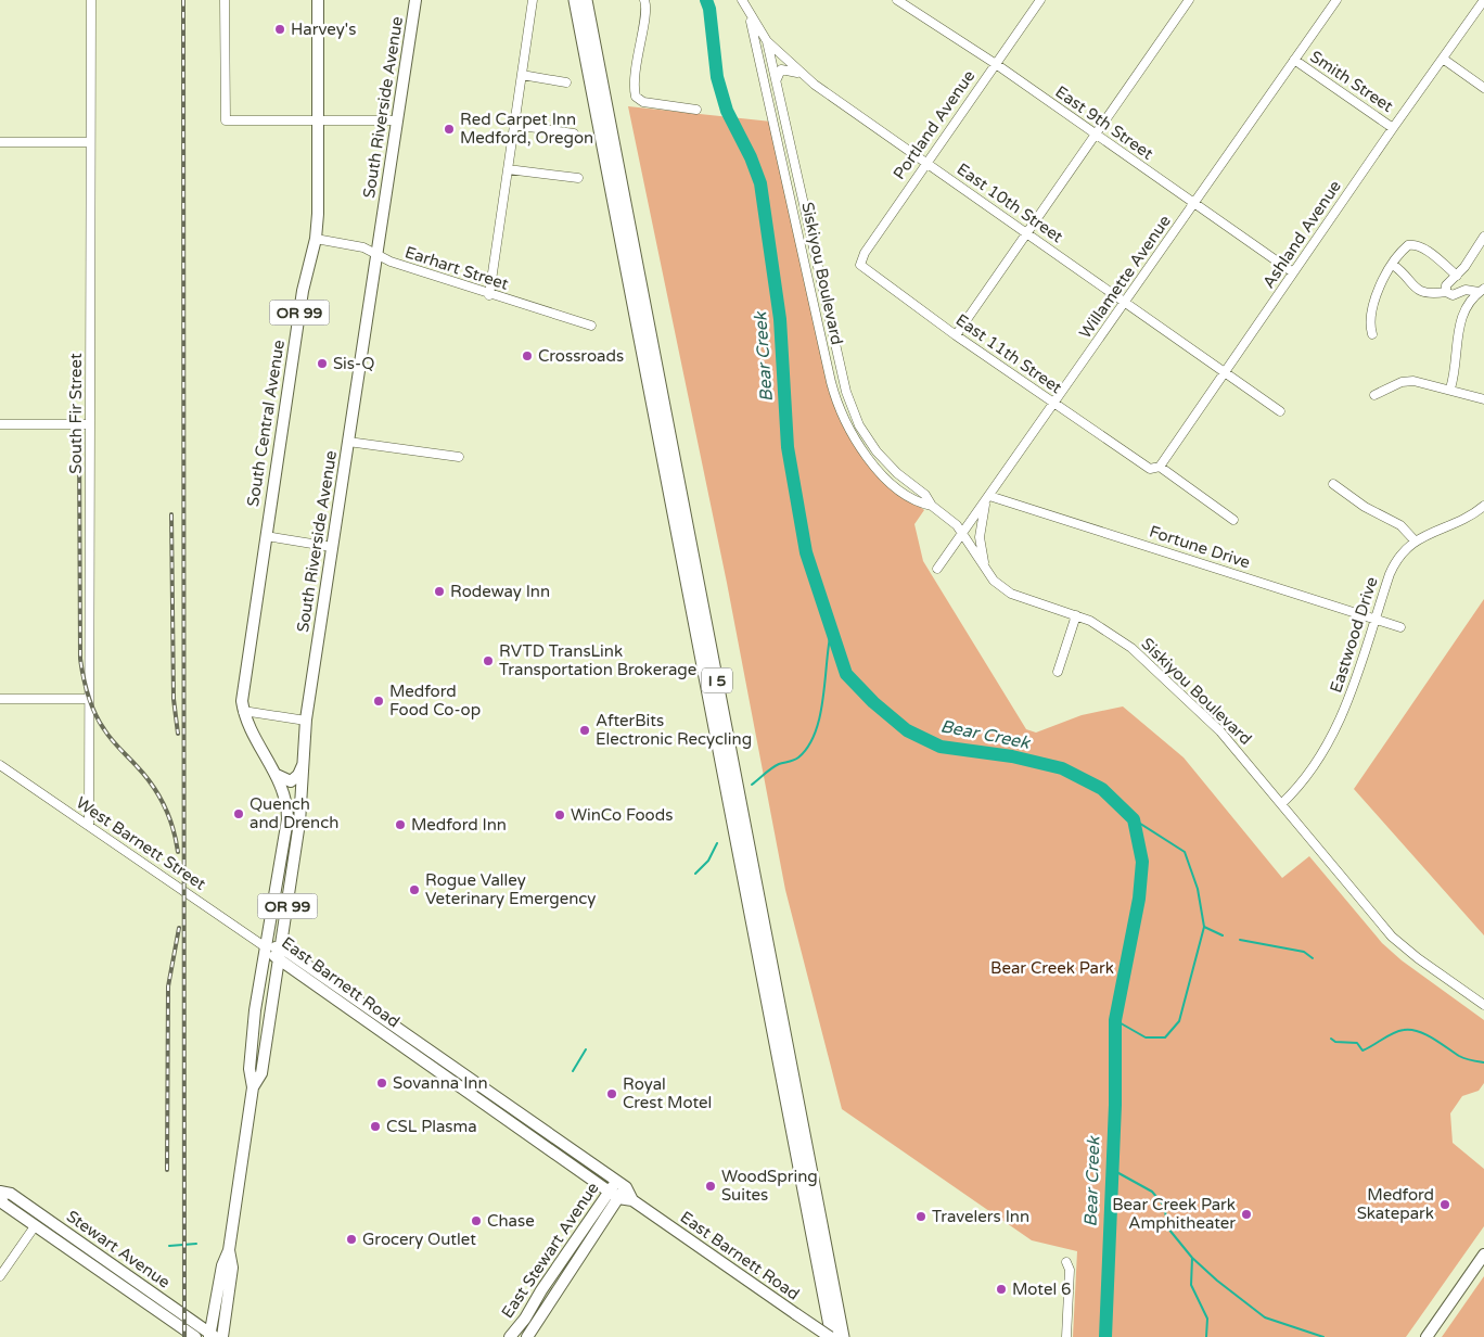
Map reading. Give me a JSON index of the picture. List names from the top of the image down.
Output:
{
  "streets": {
    "highway": ["I 5"],
    "main road": [
      "South Riverside Avenue",
      "OR 99",
      "South Central Avenue",
      "East Barnett Road",
      "Stewart Avenue",
      "East Stewart Avenue"
    ],
    "street": [
      "Smith Street",
      "East 9th Street",
      "Portland Avenue",
      "East 10th Street",
      "Ashland Avenue",
      "Earhart Street",
      "Siskiyou Boulevard",
      "Willamette Avenue",
      "East 11th Street",
      "South Fir Street",
      "Fortune Drive",
      "Eastwood Drive",
      "West Barnett Street"
    ]
  },
  "crossings": [
    ["Smith Street", "Ashland Avenue"],
    ["Smith Street", "Willamette Avenue"],
    ["South Riverside Avenue", "Earhart Street"],
    ["South Riverside Avenue", "South Central Avenue"],
    ["South Riverside Avenue", "West Barnett Street"],
    ["South Riverside Avenue", "East Barnett Road"],
    ["South Riverside Avenue", "Stewart Avenue"],
    ["East 9th Street", "Portland Avenue"],
    ["East 9th Street", "Ashland Avenue"],
    ["East 9th Street", "Willamette Avenue"],
    ["Portland Avenue", "East 10th Street"],
    ["Portland Avenue", "East 11th Street"],
    ["East 10th Street", "Ashland Avenue"],
    ["East 10th Street", "Siskiyou Boulevard"],
    ["East 10th Street", "Willamette Avenue"],
    ["Ashland Avenue", "East 11th Street"],
    ["Earhart Street", "South Central Avenue"],
    ["Siskiyou Boulevard", "Willamette Avenue"],
    ["Siskiyou Boulevard", "Eastwood Drive"],
    ["Willamette Avenue", "East 11th Street"],
    ["Willamette Avenue", "Fortune Drive"],
    ["South Fir Street", "West Barnett Street"],
    ["Fortune Drive", "Eastwood Drive"],
    ["I 5", "East Barnett Road"],
    ["West Barnett Street", "East Barnett Road"],
    ["East Barnett Road", "East Stewart Avenue"]
  ],
  "water": ["Bear Creek"],
  "parks": ["Bear Creek Park"],
  "places": [
    "Harvey's",
    "Red Carpet Inn Medford, Oregon",
    "Crossroads",
    "Sis-Q",
    "Rodeway Inn",
    "RVTD TransLink Transportation Brokerage",
    "Medford Food Co-op",
    "AfterBits Electronic Recycling",
    "Quench and Drench",
    "WinCo Foods",
    "Medford Inn",
    "Rogue Valley Veterinary Emergency",
    "Sovanna Inn",
    "Royal Crest Motel",
    "CSL Plasma",
    "WoodSpring Suites",
    "Medford Skatepark",
    "Bear Creek Park Amphitheater",
    "Travelers Inn",
    "Chase",
    "Grocery Outlet",
    "Motel 6"
  ]
}
